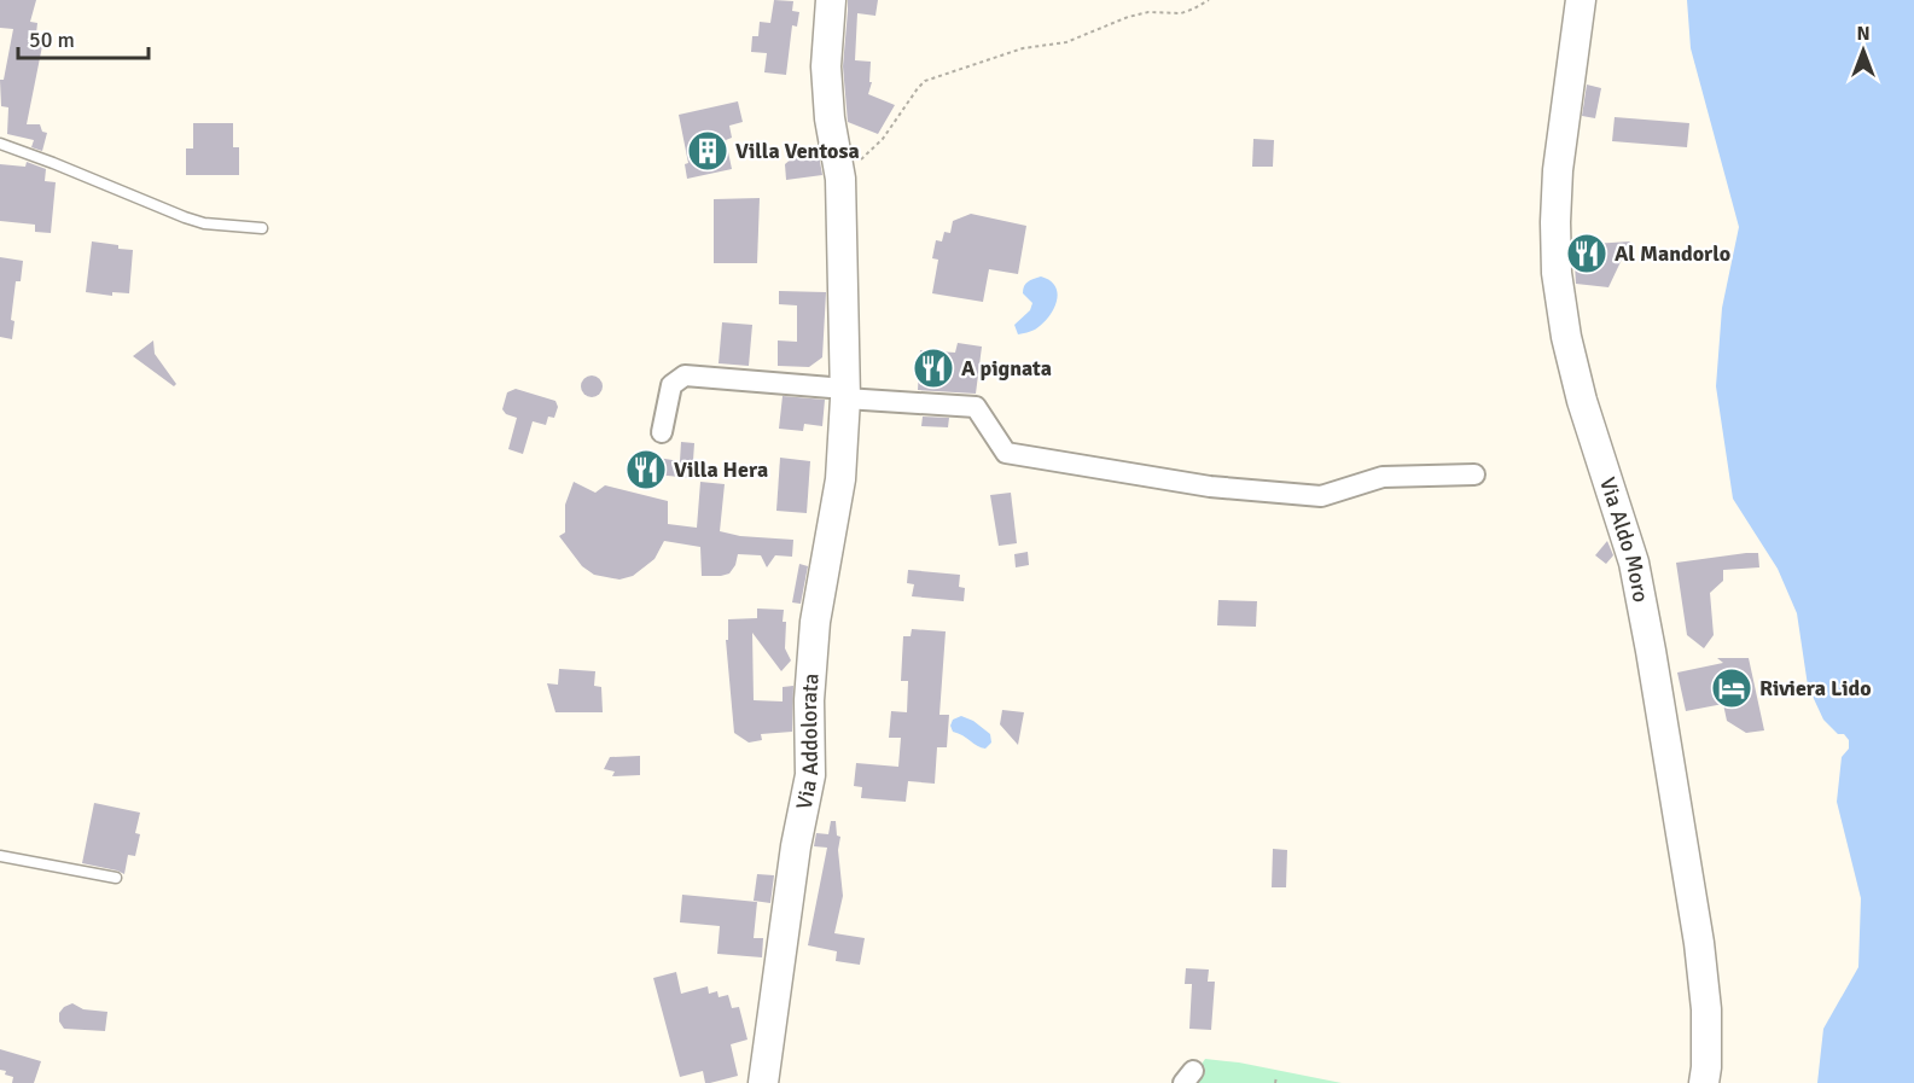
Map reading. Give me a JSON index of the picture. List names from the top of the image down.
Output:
{
  "streets": {
    "street": ["Via Aldo Moro", "Via Addolorata"]
  },
  "places": {
    "building": ["Villa Ventosa"],
    "restaurant": ["Al Mandorlo", "A pignata", "Villa Hera"],
    "hotel": ["Riviera Lido"]
  },
  "scale_bar": "50 m",
  "north": "top"
}
